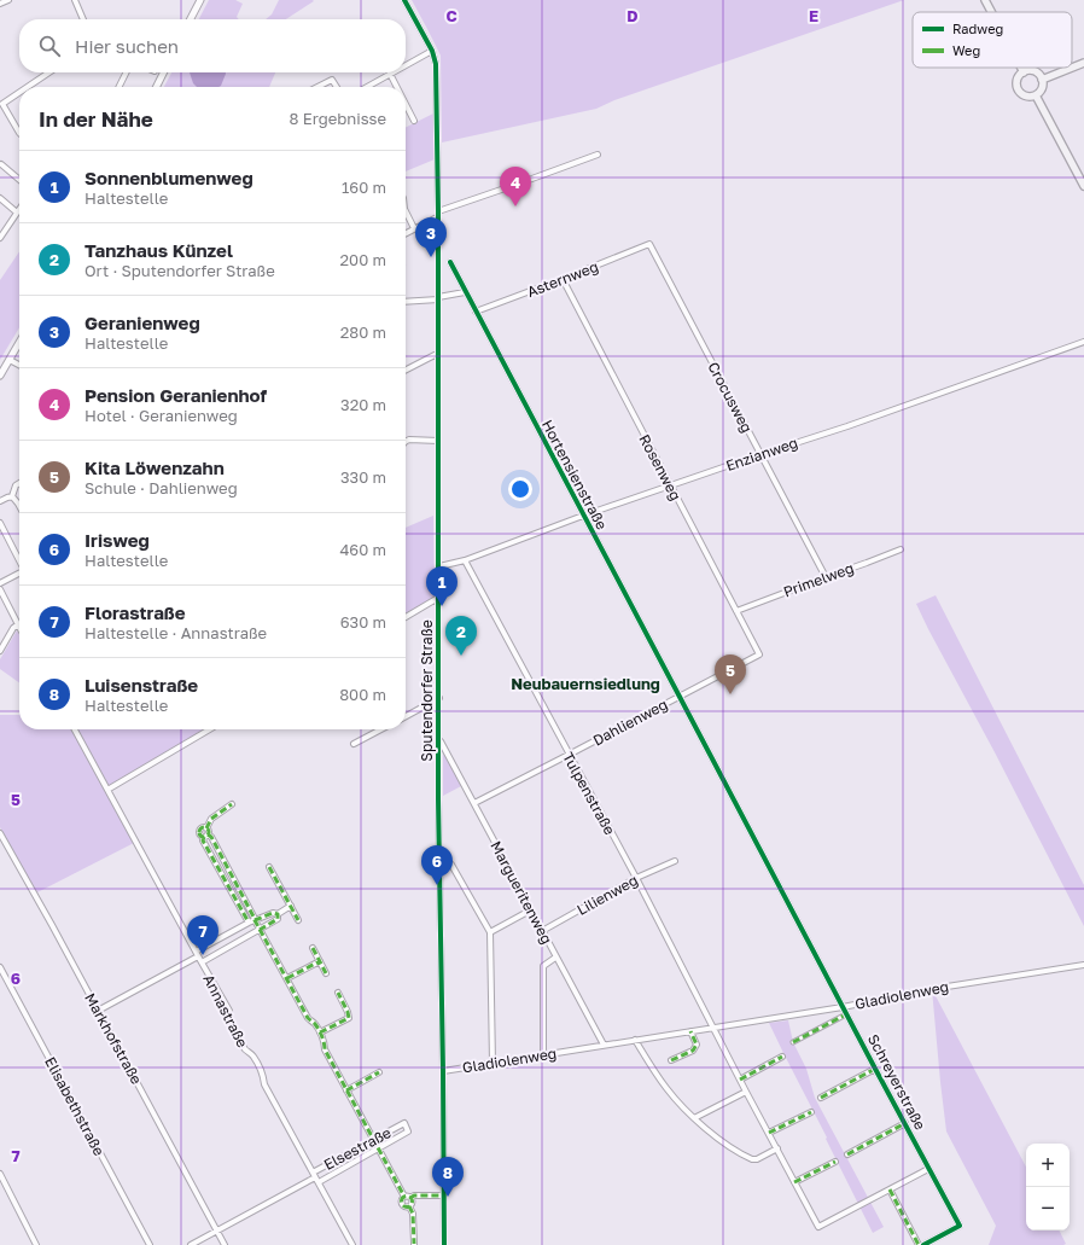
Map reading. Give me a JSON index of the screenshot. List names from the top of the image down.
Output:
{
  "streets": {
    "street": [
      "Asternweg",
      "Crocusweg",
      "Enzianweg",
      "Rosenweg",
      "Hortensienstraße",
      "Primelweg",
      "Sputendorfer Straße",
      "Dahlienweg",
      "Tulpenstraße",
      "Margueritenweg",
      "Lilienweg",
      "Gladiolenweg",
      "Annastraße",
      "Markhofstraße",
      "Schreyerstraße",
      "Elisabethstraße",
      "Elsestraße"
    ]
  },
  "crossings": [
    ["Asternweg", "Crocusweg"],
    ["Asternweg", "Rosenweg"],
    ["Asternweg", "Hortensienstraße"],
    ["Crocusweg", "Enzianweg"],
    ["Crocusweg", "Primelweg"],
    ["Enzianweg", "Rosenweg"],
    ["Enzianweg", "Hortensienstraße"],
    ["Enzianweg", "Sputendorfer Straße"],
    ["Enzianweg", "Tulpenstraße"],
    ["Rosenweg", "Primelweg"],
    ["Rosenweg", "Dahlienweg"],
    ["Hortensienstraße", "Dahlienweg"],
    ["Hortensienstraße", "Gladiolenweg"],
    ["Hortensienstraße", "Schreyerstraße"],
    ["Sputendorfer Straße", "Margueritenweg"],
    ["Sputendorfer Straße", "Gladiolenweg"],
    ["Dahlienweg", "Tulpenstraße"],
    ["Dahlienweg", "Margueritenweg"],
    ["Tulpenstraße", "Lilienweg"],
    ["Tulpenstraße", "Gladiolenweg"],
    ["Margueritenweg", "Lilienweg"],
    ["Margueritenweg", "Gladiolenweg"],
    ["Gladiolenweg", "Schreyerstraße"],
    ["Annastraße", "Elsestraße"],
    ["Markhofstraße", "Elsestraße"]
  ],
  "districts": ["Neubauernsiedlung"],
  "legend": ["Radweg", "Weg"],
  "page": {
    "search": "Hier suchen",
    "heading": ["In der Nähe", "8 Ergebnisse"],
    "list": [
      {
        "mark": "1",
        "name": "Sonnenblumenweg",
        "note": "Haltestelle",
        "value": "160 m"
      },
      {
        "mark": "2",
        "name": "Tanzhaus Künzel",
        "note": "Ort · Sputendorfer Straße",
        "value": "200 m"
      },
      {
        "mark": "3",
        "name": "Geranienweg",
        "note": "Haltestelle",
        "value": "280 m"
      },
      {
        "mark": "4",
        "name": "Pension Geranienhof",
        "note": "Hotel · Geranienweg",
        "value": "320 m"
      },
      {
        "mark": "5",
        "name": "Kita Löwenzahn",
        "note": "Schule · Dahlienweg",
        "value": "330 m"
      },
      {
        "mark": "6",
        "name": "Irisweg",
        "note": "Haltestelle",
        "value": "460 m"
      },
      {
        "mark": "7",
        "name": "Florastraße",
        "note": "Haltestelle · Annastraße",
        "value": "630 m"
      },
      {
        "mark": "8",
        "name": "Luisenstraße",
        "note": "Haltestelle",
        "value": "800 m"
      }
    ],
    "pins": [
      "4",
      "3",
      "1",
      "2",
      "5",
      "6",
      "7",
      "8"
    ],
    "map_buttons": ["+", "−"]
  },
  "grid": {
    "columns": ["C", "D", "E"],
    "rows": ["5", "6", "7"]
  }
}
